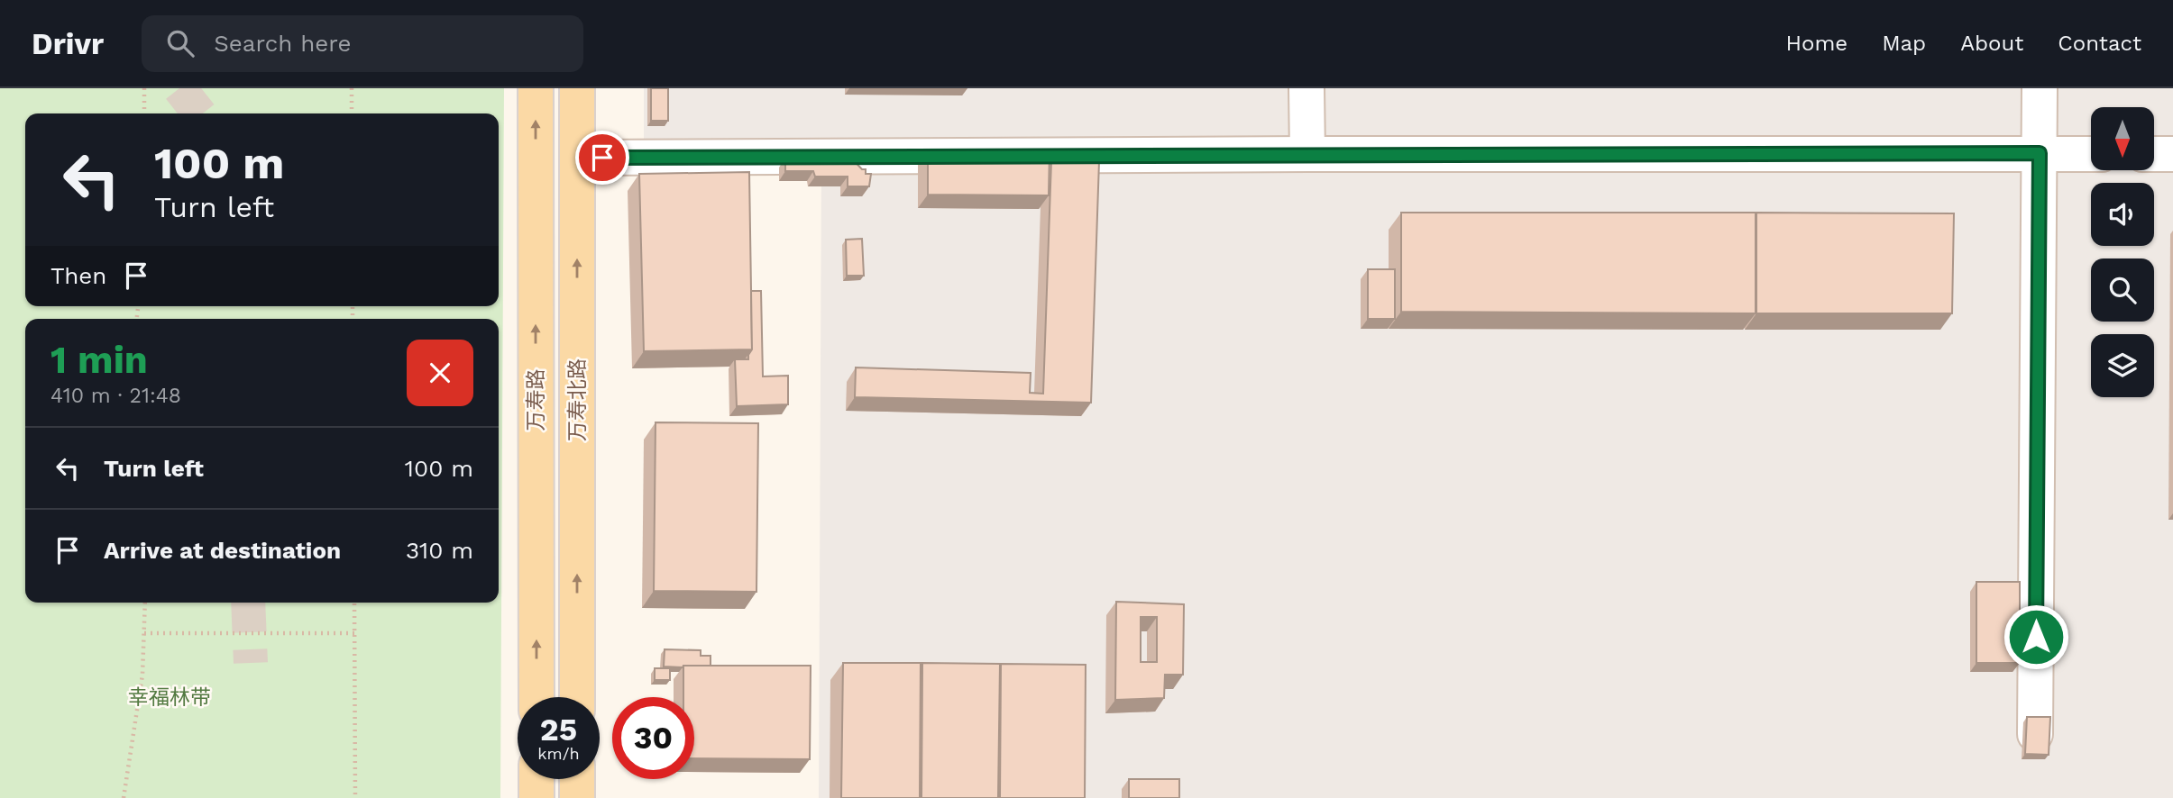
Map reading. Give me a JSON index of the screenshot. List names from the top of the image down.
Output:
{
  "streets": {
    "main road": ["万寿路", "万寿北路"]
  },
  "one_way": ["万寿路", "万寿北路"],
  "parks": ["幸福林带"],
  "north": "bottom",
  "page": {
    "header": "Drivr",
    "search": "Search here",
    "nav": [
      "Home",
      "Map",
      "About",
      "Contact"
    ],
    "turn": ["100 m", "Turn left"],
    "then": "Then",
    "heading": ["1 min", "410 m · 21:48"],
    "list": [
      {
        "name": "Turn left",
        "value": "100 m"
      },
      {
        "name": "Arrive at destination",
        "value": "310 m"
      }
    ],
    "speed": "25 km/h",
    "limit": "30"
  }
}
